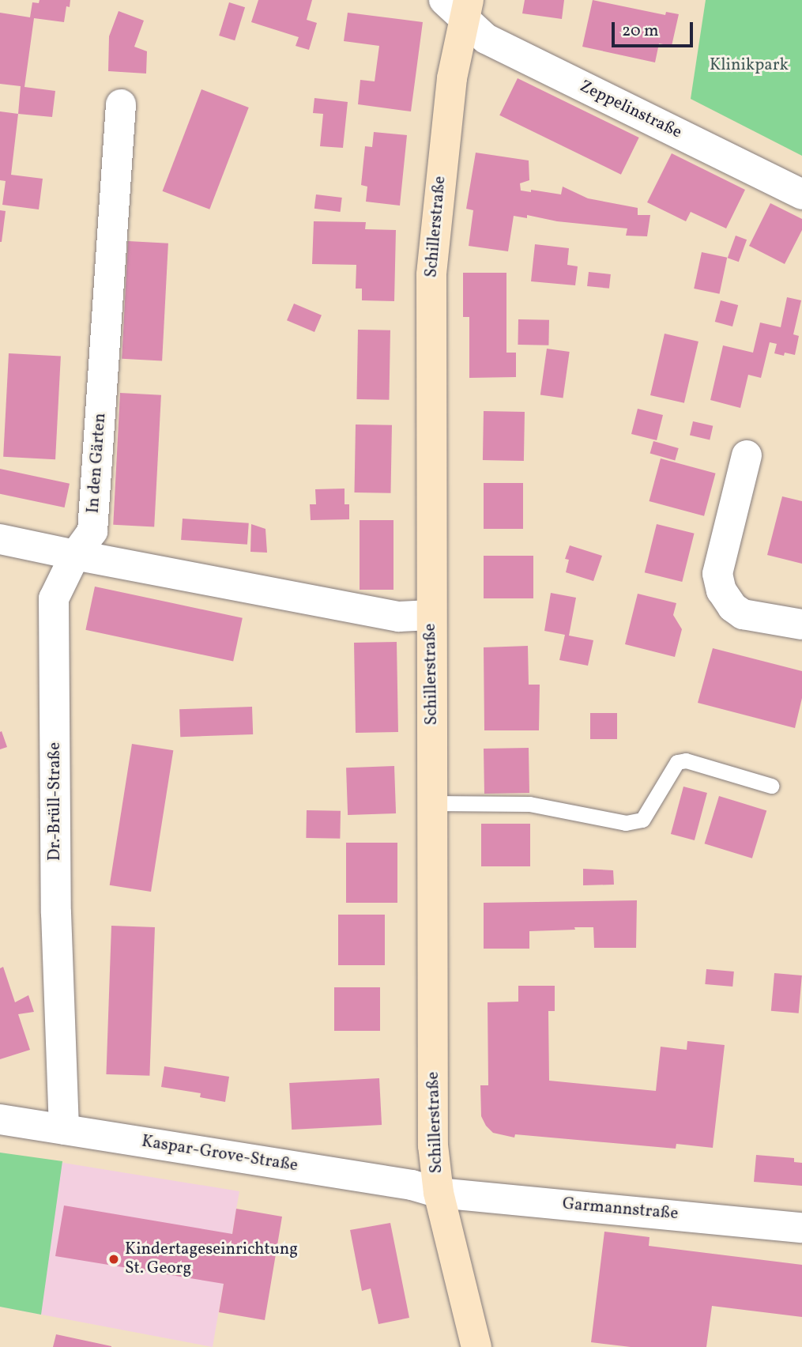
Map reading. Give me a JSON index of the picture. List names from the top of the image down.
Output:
{
  "streets": {
    "street": [
      "Zeppelinstraße",
      "Schillerstraße",
      "In den Gärten",
      "Dr.-Brüll-Straße",
      "Kaspar-Grove-Straße",
      "Garmannstraße"
    ]
  },
  "crossings": [
    ["Zeppelinstraße", "Schillerstraße"],
    ["Schillerstraße", "Kaspar-Grove-Straße"],
    ["Schillerstraße", "Garmannstraße"],
    ["In den Gärten", "Dr.-Brüll-Straße"],
    ["Dr.-Brüll-Straße", "Kaspar-Grove-Straße"],
    ["Kaspar-Grove-Straße", "Garmannstraße"]
  ],
  "parks": ["Klinikpark"],
  "places": ["Kindertageseinrichtung St. Georg"],
  "scale_bar": "20 m"
}
